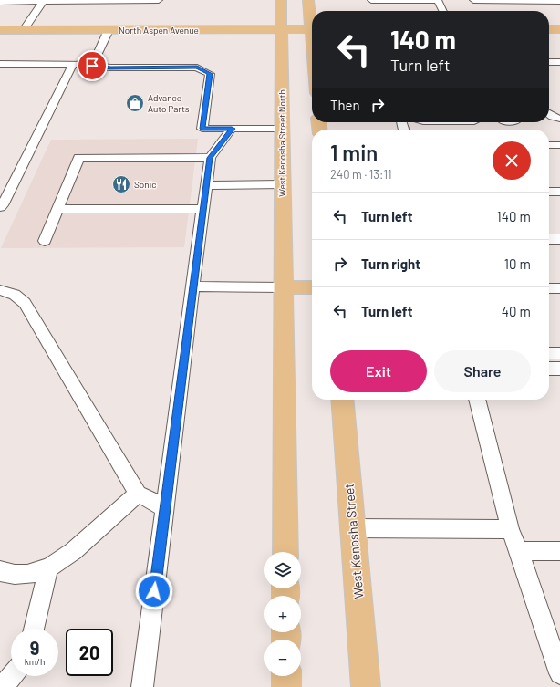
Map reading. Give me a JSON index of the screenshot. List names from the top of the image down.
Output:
{
  "streets": {
    "main road": ["North Aspen Avenue", "West Kenosha Street North", "West Kenosha Street"]
  },
  "crossings": [
    ["North Aspen Avenue", "West Kenosha Street North"]
  ],
  "places": {
    "shop": ["Advance Auto Parts"],
    "restaurant": ["Sonic"]
  },
  "page": {
    "turn": ["140 m", "Turn left"],
    "then": "Then",
    "heading": ["1 min", "240 m · 13:11"],
    "list": [
      {
        "name": "Turn left",
        "value": "140 m"
      },
      {
        "name": "Turn right",
        "value": "10 m"
      },
      {
        "name": "Turn left",
        "value": "40 m"
      }
    ],
    "buttons": ["Exit", "Share"],
    "map_buttons": ["+", "−"],
    "speed": "9 km/h",
    "limit": "20"
  }
}
